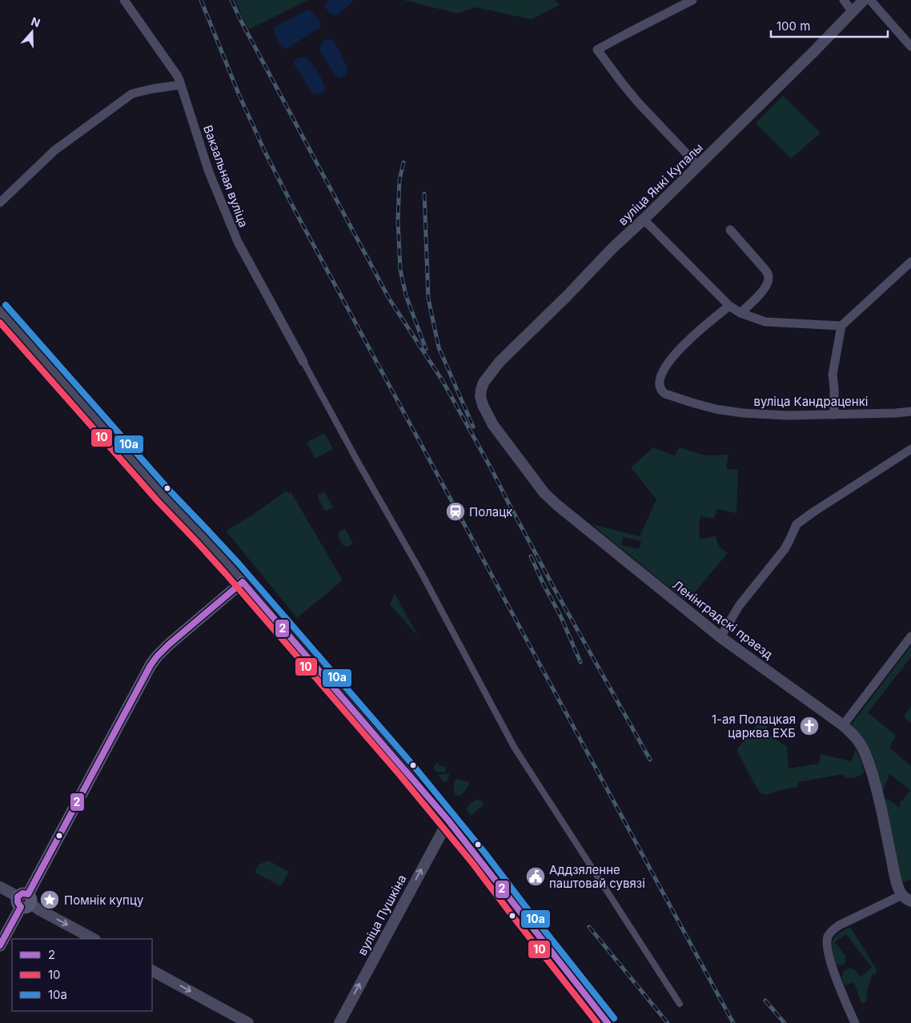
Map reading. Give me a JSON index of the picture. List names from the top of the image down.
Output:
{
  "streets": {
    "street": [
      "Вакзальная вуліца",
      "вуліца Янкі Купалы",
      "вуліца Кандраценкі",
      "Ленінградскі праезд",
      "вуліца Пушкіна"
    ]
  },
  "crossings": [
    ["вуліца Янкі Купалы", "Ленінградскі праезд"]
  ],
  "one_way": ["вуліца Пушкіна"],
  "places": {
    "station": ["Полацк"],
    "church": ["1-ая Полацкая царква ЕХБ"],
    "public building": ["Аддзяленне паштовай сувязі"],
    "place": ["Помнік купцу"]
  },
  "lines": ["transit line 10а", "transit line 10", "transit line 2"],
  "legend": ["2", "10", "10а"],
  "scale_bar": "100 m",
  "north": "top"
}
